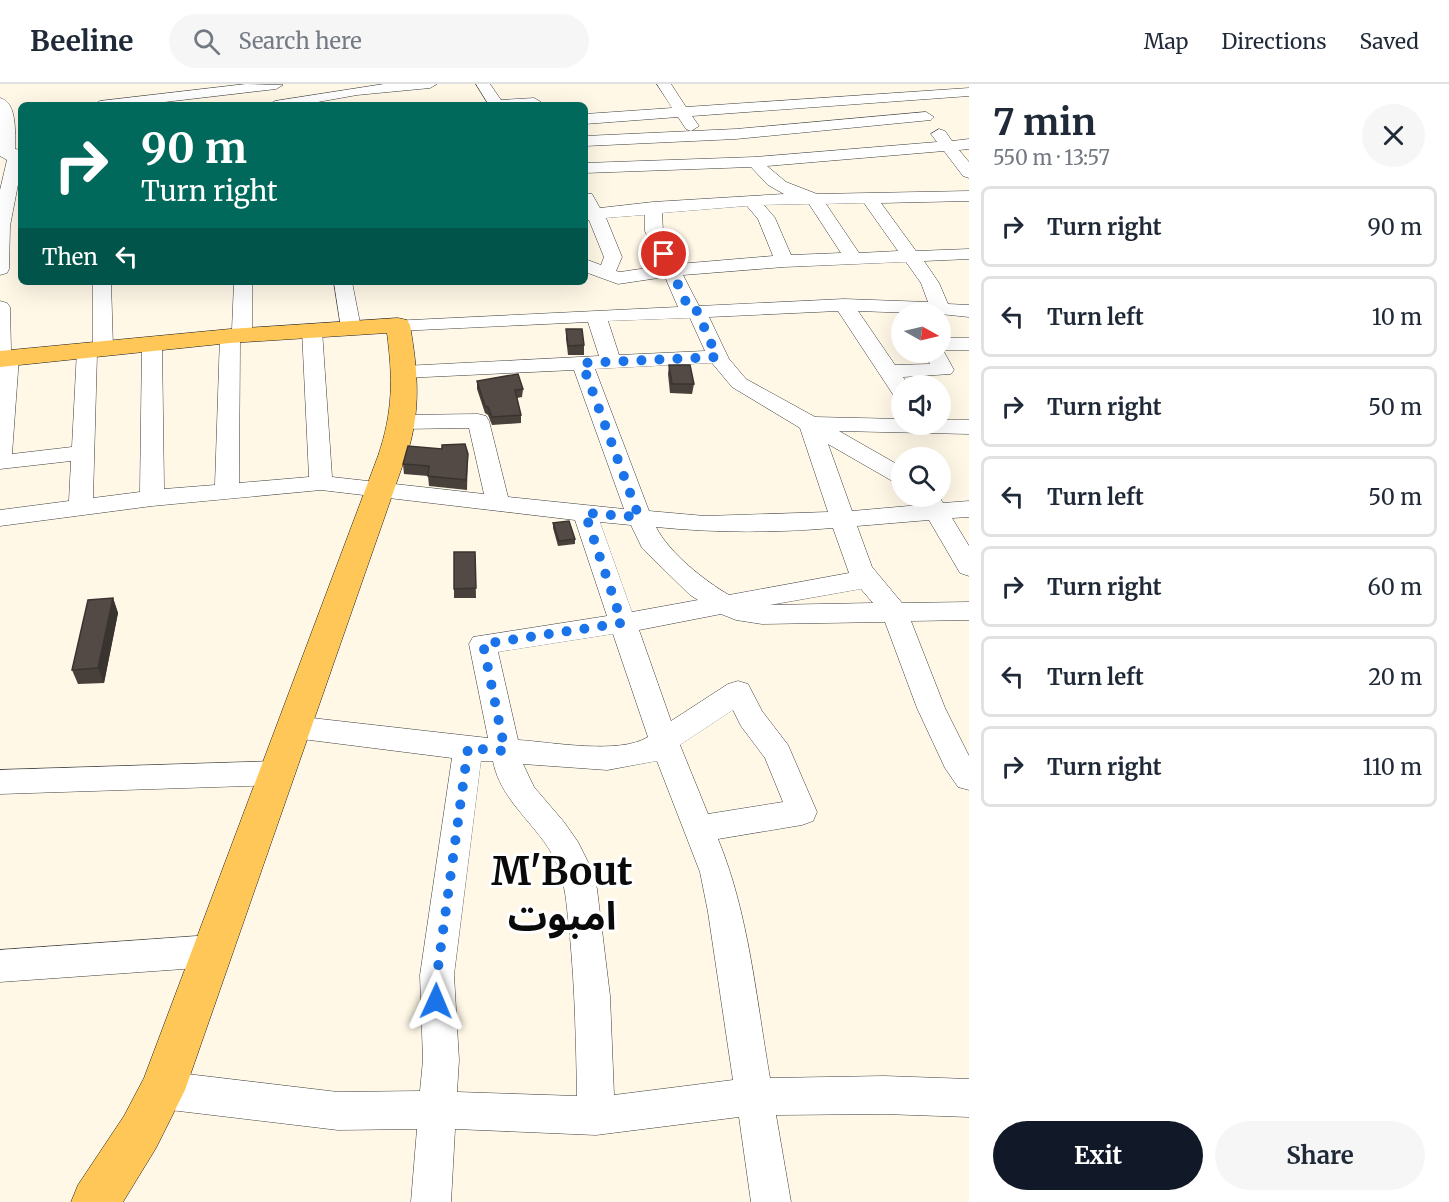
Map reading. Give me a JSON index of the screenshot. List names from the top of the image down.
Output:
{
  "districts": ["M'Bout امبوت"],
  "north": "right",
  "page": {
    "header": "Beeline",
    "search": "Search here",
    "nav": ["Map", "Directions", "Saved"],
    "heading": ["7 min", "550 m · 13:57"],
    "turn": ["90 m", "Turn right"],
    "list": [
      {
        "name": "Turn right",
        "value": "90 m"
      },
      {
        "name": "Turn left",
        "value": "10 m"
      },
      {
        "name": "Turn right",
        "value": "50 m"
      },
      {
        "name": "Turn left",
        "value": "50 m"
      },
      {
        "name": "Turn right",
        "value": "60 m"
      },
      {
        "name": "Turn left",
        "value": "20 m"
      },
      {
        "name": "Turn right",
        "value": "110 m"
      }
    ],
    "then": "Then",
    "buttons": ["Exit", "Share"]
  }
}
